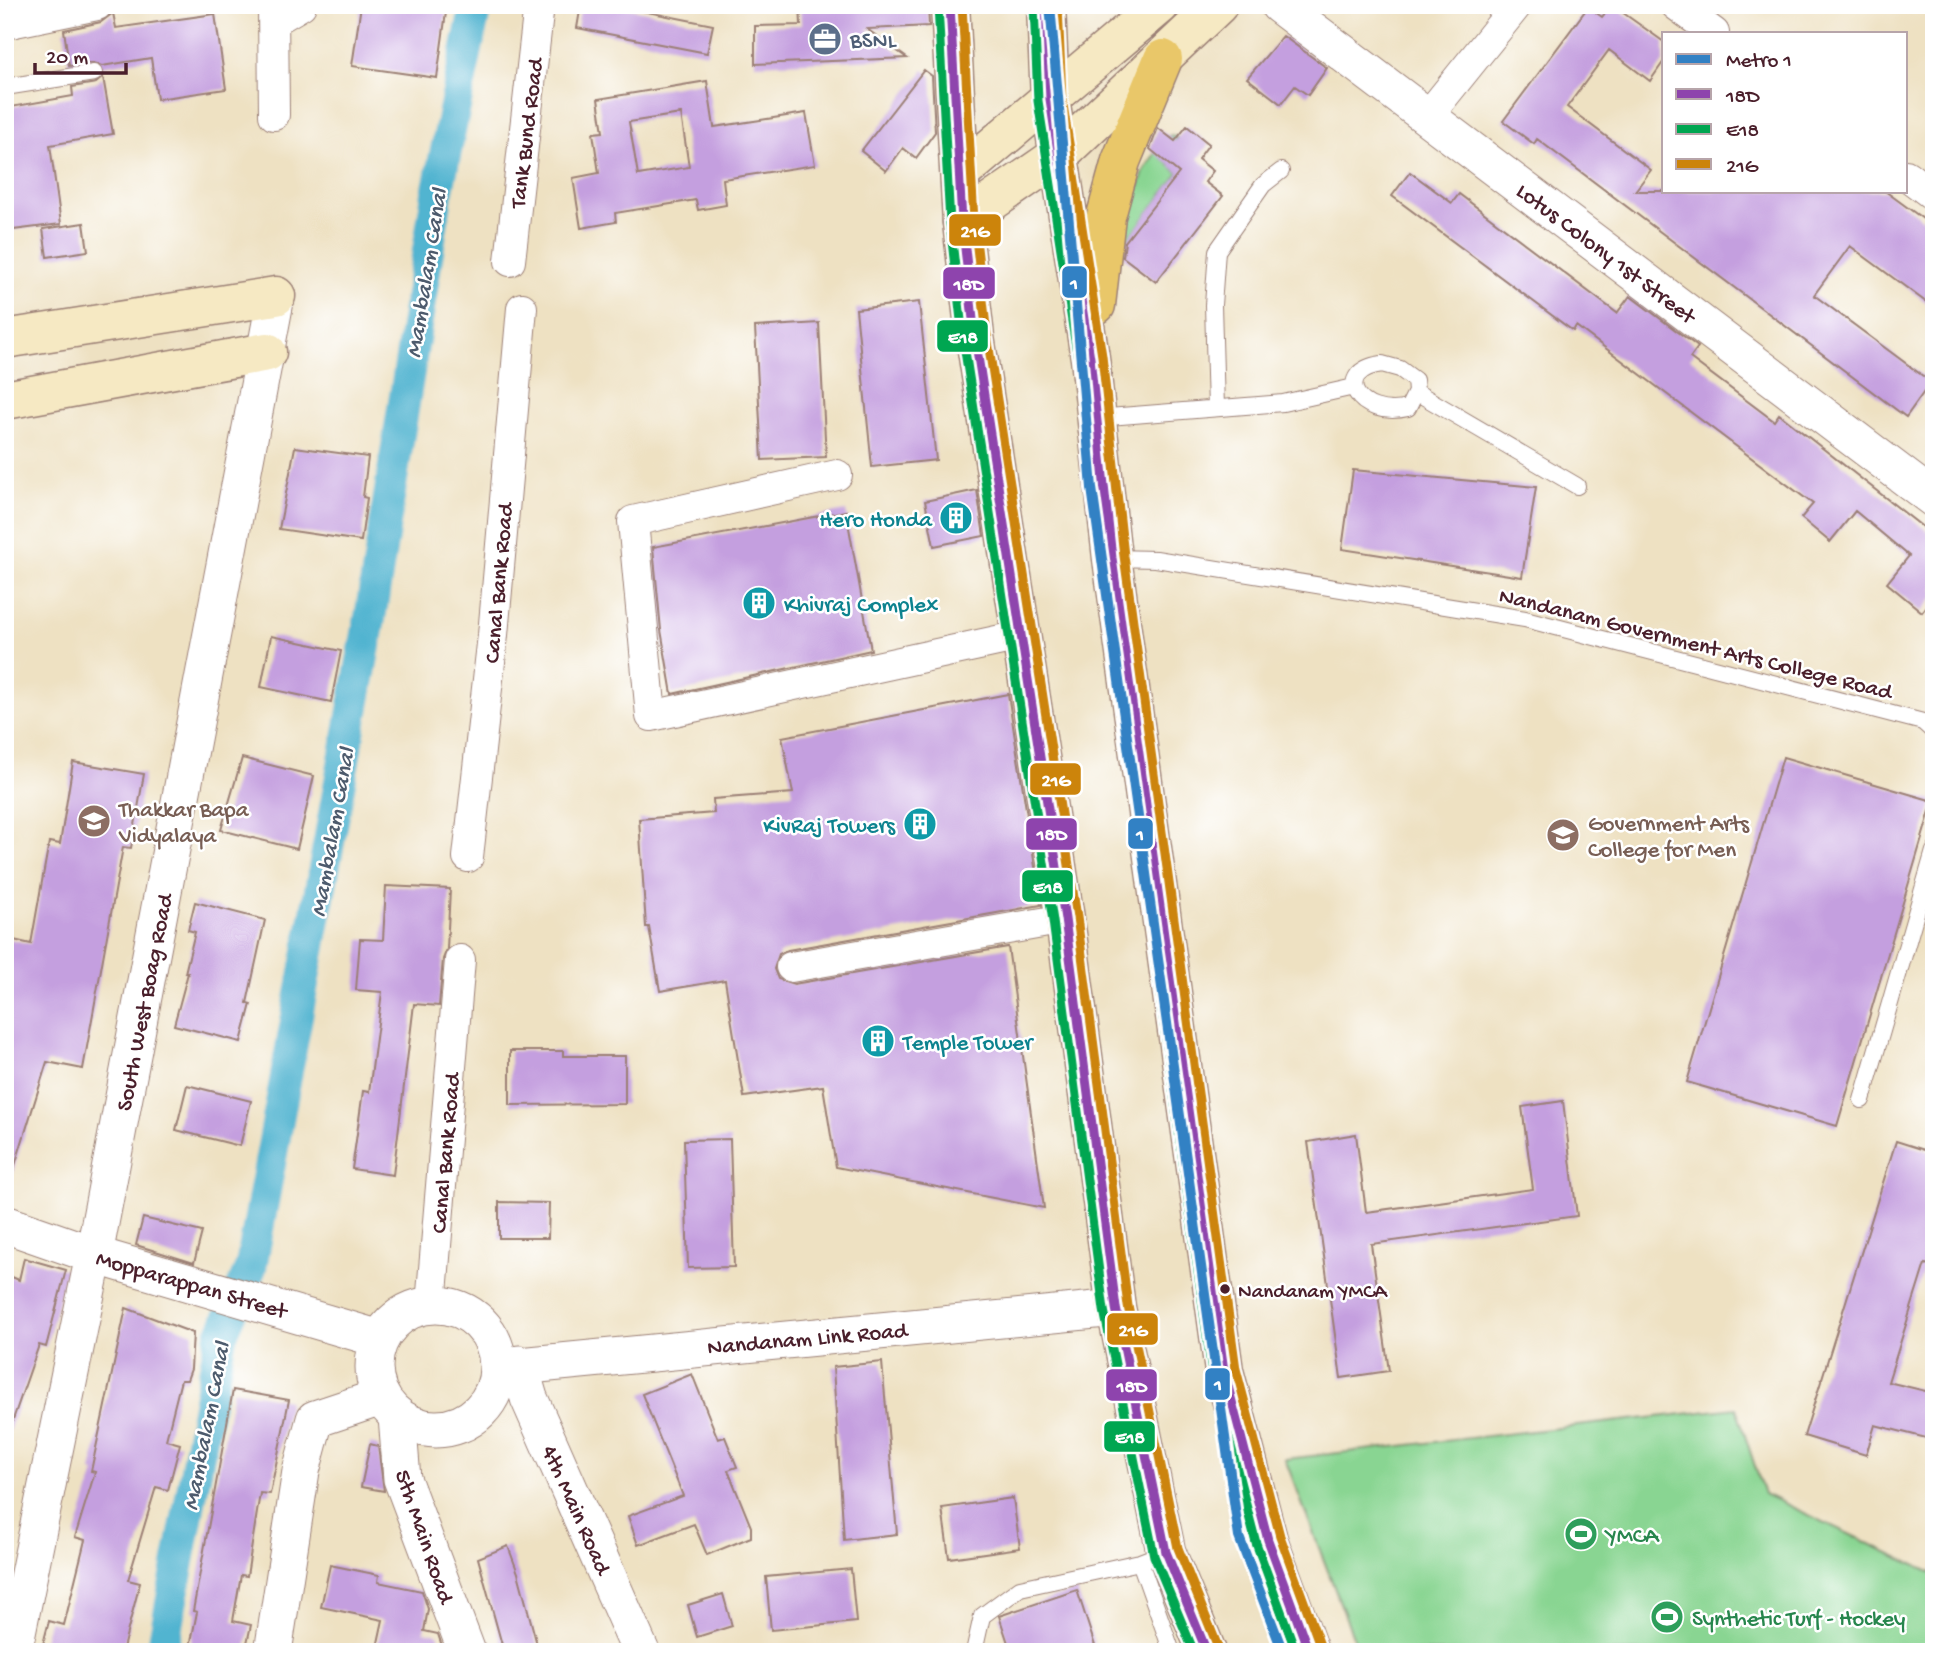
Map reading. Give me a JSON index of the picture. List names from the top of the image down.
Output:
{
  "streets": {
    "street": [
      "Tank Bund Road",
      "Lotus Colony 1st Street",
      "Canal Bank Road",
      "South West Boag Road",
      "Mopparappan Street",
      "Nandanam Link Road",
      "4th Main Road",
      "5th Main Road"
    ],
    "lane": ["Nandanam Government Arts College Road"]
  },
  "crossings": [
    ["Canal Bank Road", "Mopparappan Street"],
    ["Canal Bank Road", "Nandanam Link Road"],
    ["Canal Bank Road", "4th Main Road"],
    ["Canal Bank Road", "5th Main Road"],
    ["South West Boag Road", "Mopparappan Street"],
    ["Mopparappan Street", "Nandanam Link Road"],
    ["Mopparappan Street", "4th Main Road"],
    ["Mopparappan Street", "5th Main Road"],
    ["Nandanam Link Road", "4th Main Road"],
    ["Nandanam Link Road", "5th Main Road"],
    ["4th Main Road", "5th Main Road"]
  ],
  "water": ["Mambalam Canal"],
  "places": {
    "office": ["BSNL"],
    "building": [
      "Hero Honda",
      "Khivraj Complex",
      "KivRaj Towers",
      "Temple Tower"
    ],
    "school or university": ["Thakkar Bapa Vidyalaya", "Government Arts College for Men"],
    "other": ["Nandanam YMCA"],
    "sports": ["YMCA", "Synthetic Turf - Hockey"]
  },
  "lines": [
    "metro line 1",
    "transit line 18D",
    "transit line 21G",
    "transit line E18"
  ],
  "legend": [
    "Metro 1",
    "18D",
    "E18",
    "21G"
  ],
  "scale_bar": "20 m"
}
